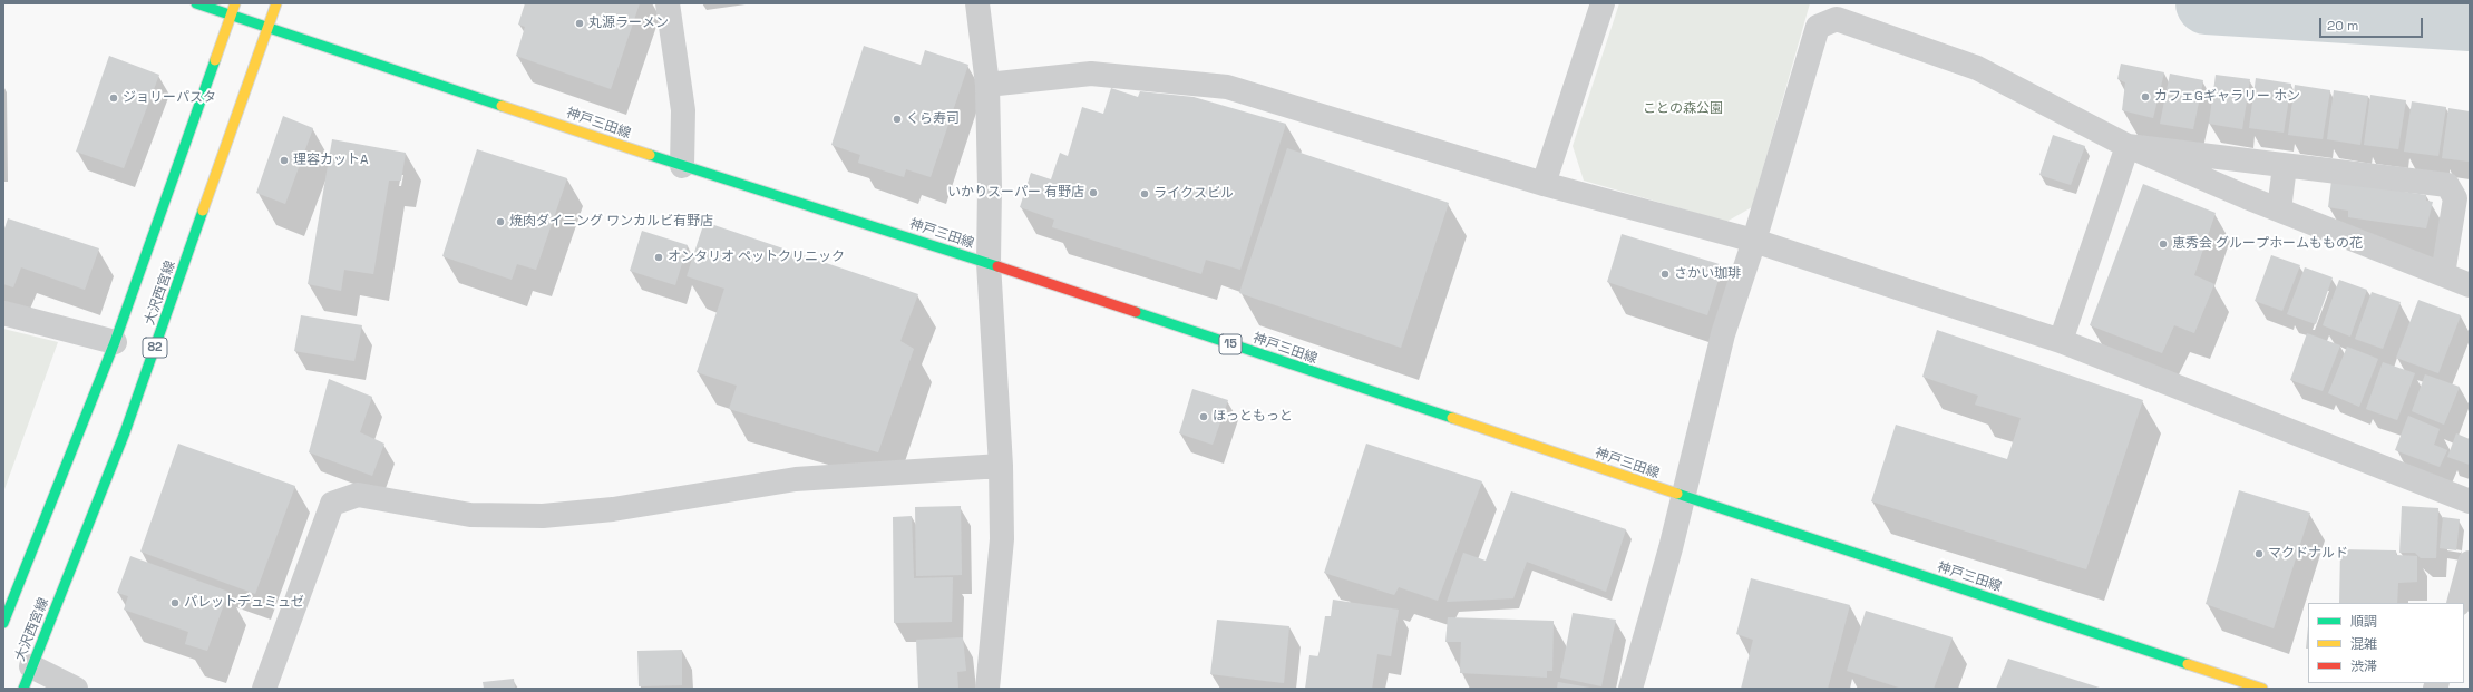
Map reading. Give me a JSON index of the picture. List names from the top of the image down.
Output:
{
  "streets": {
    "main road": [
      "神戸三田線",
      "大沢西宮線",
      "15",
      "82"
    ]
  },
  "crossings": [
    ["神戸三田線", "大沢西宮線"]
  ],
  "parks": ["ことの森公園"],
  "places": [
    "丸源ラーメン",
    "カフェGギャラリー ホン",
    "ジョリーパスタ",
    "くら寿司",
    "理容カットA",
    "いかりスーパー 有野店",
    "ライクスビル",
    "焼肉ダイニング ワンカルビ有野店",
    "恵秀会 グループホームももの花",
    "オンタリオ ペットクリニック",
    "さかい珈琲",
    "ほっともっと",
    "マクドナルド",
    "パレットデュミュゼ"
  ],
  "legend": ["順調", "混雑", "渋滞"],
  "scale_bar": "20 m"
}
